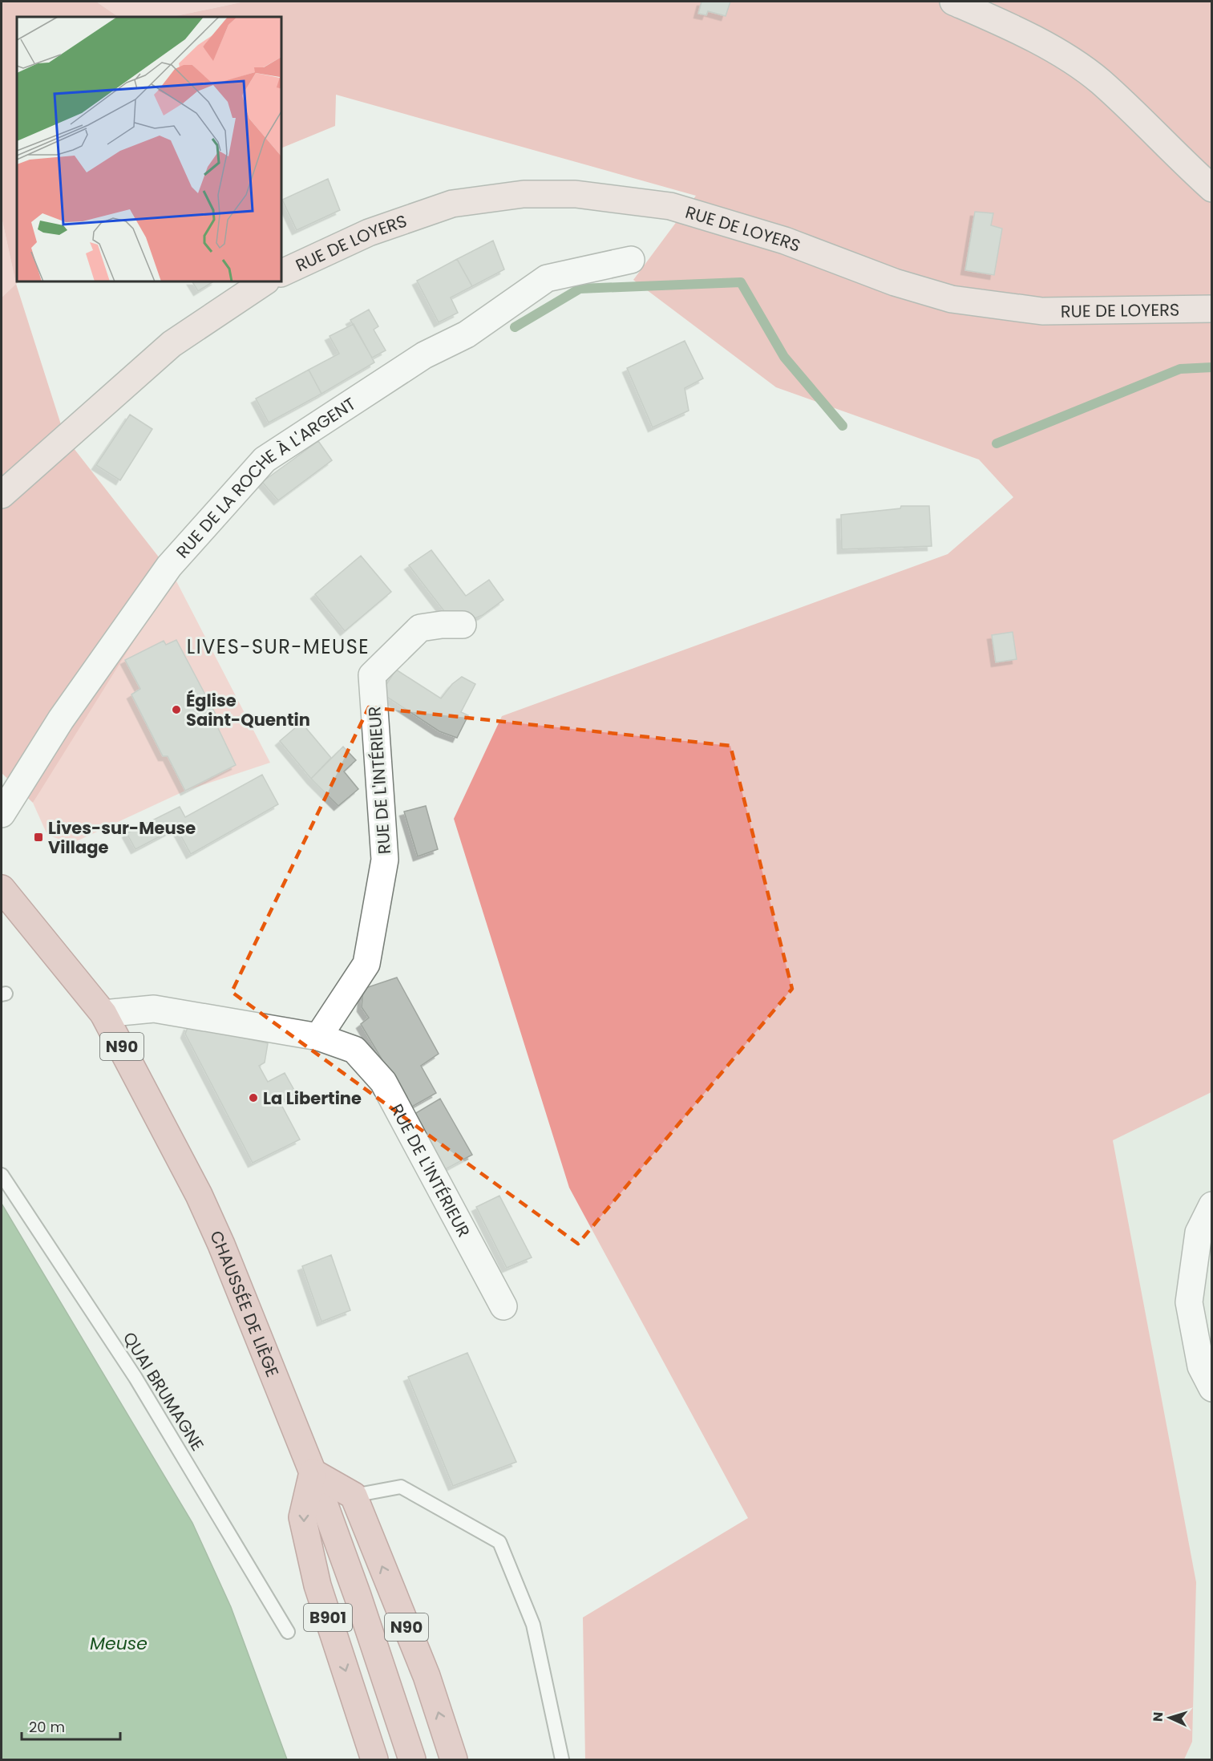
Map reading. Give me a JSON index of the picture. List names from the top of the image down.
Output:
{
  "streets": {
    "main road": ["N90", "CHAUSSÉE DE LIÈGE", "B901"],
    "street": ["RUE DE LOYERS", "RUE DE LA ROCHE À L'ARGENT", "RUE DE L'INTÉRIEUR"],
    "lane": ["QUAI BRUMAGNE"]
  },
  "crossings": [
    ["RUE DE L'INTÉRIEUR", "CHAUSSÉE DE LIÈGE"],
    ["CHAUSSÉE DE LIÈGE", "B901"]
  ],
  "districts": ["LIVES-SUR-MEUSE"],
  "water": ["Meuse"],
  "places": {
    "other": ["Église Saint-Quentin", "La Libertine"],
    "transit": ["Lives-sur-Meuse Village"]
  },
  "scale_bar": "20 m",
  "north": "left"
}
